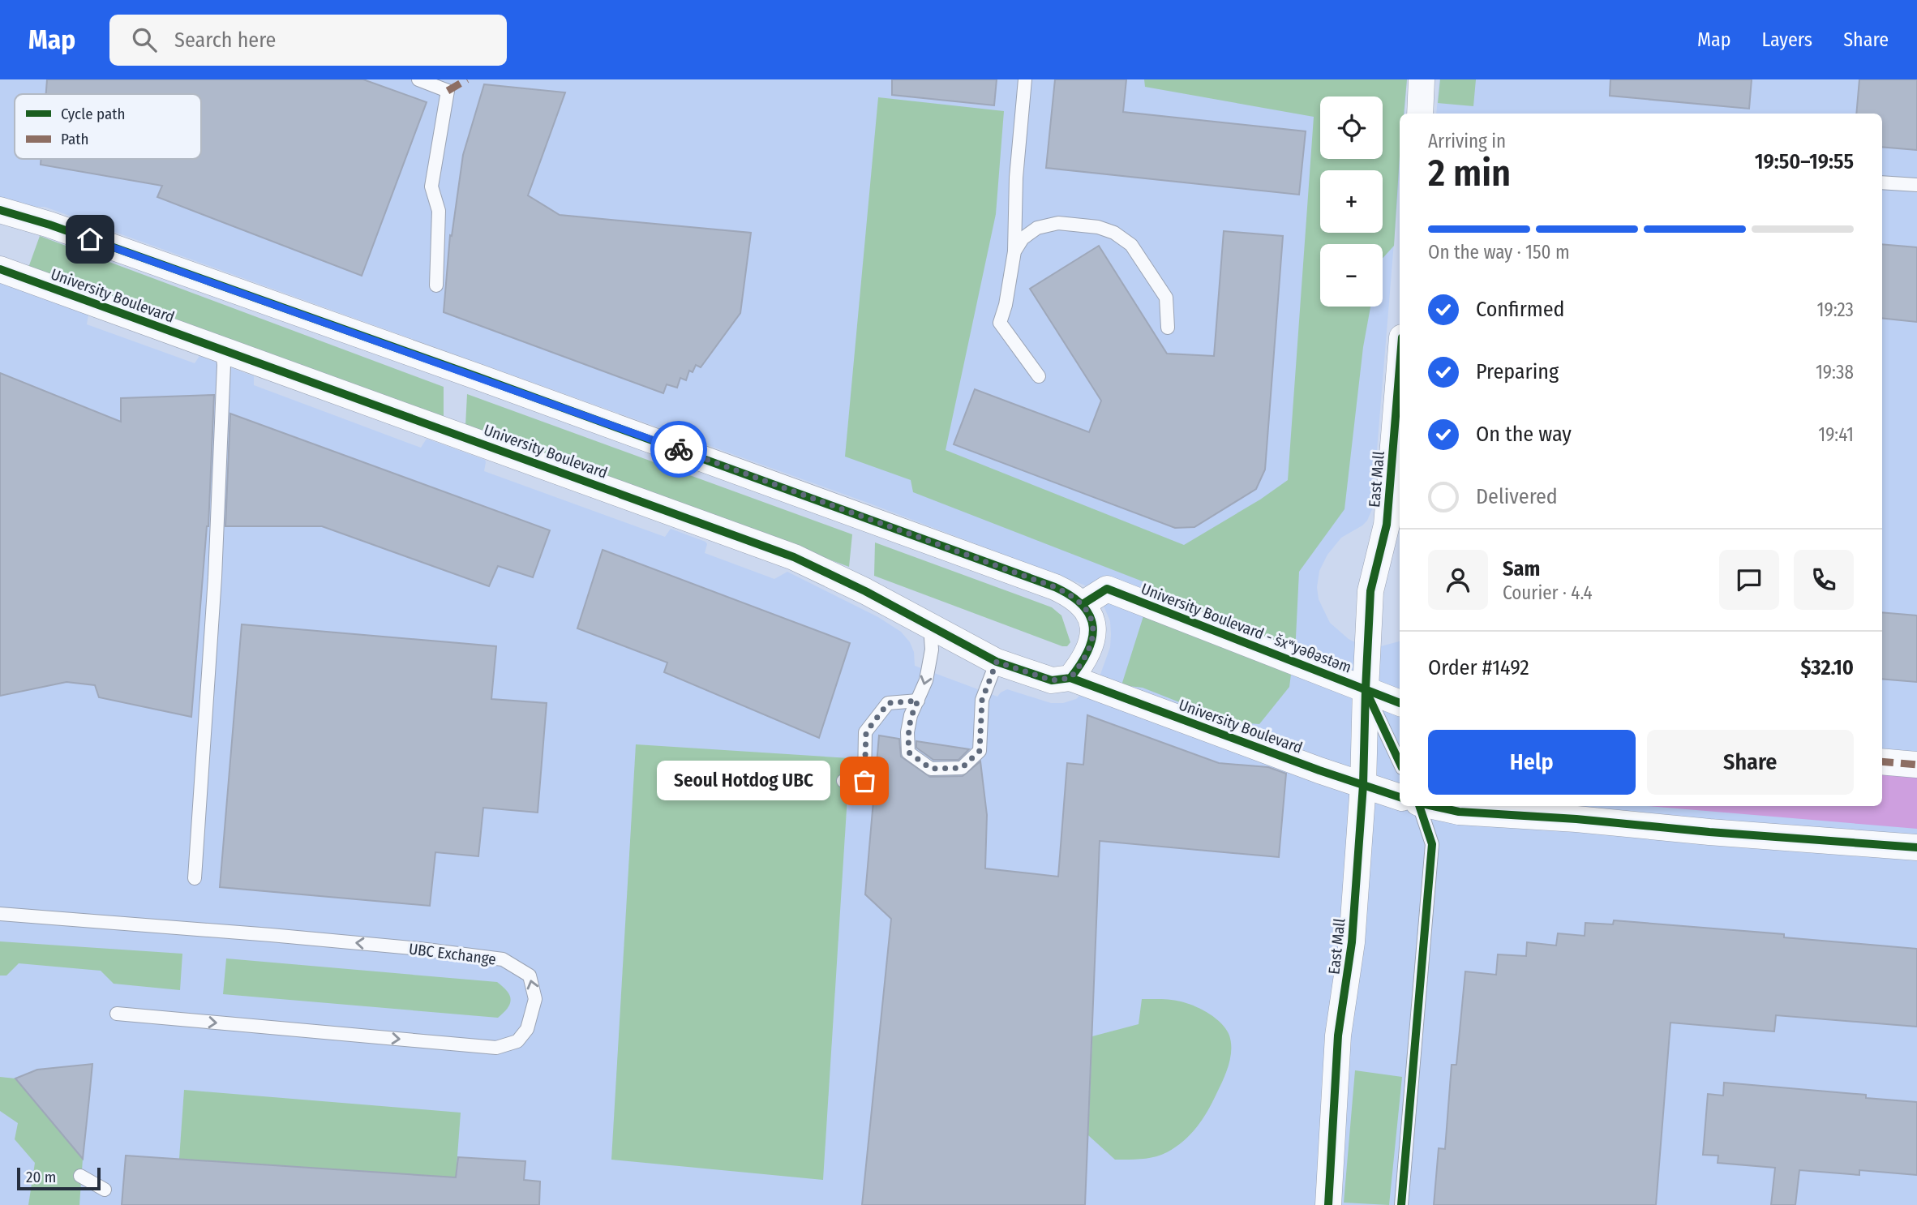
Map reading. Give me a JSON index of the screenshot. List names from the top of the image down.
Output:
{
  "streets": {
    "street": ["University Boulevard", "East Mall", "University Boulevard - šxʷyəθəstəm"],
    "lane": ["UBC Exchange"]
  },
  "crossings": [
    ["University Boulevard", "East Mall"],
    ["East Mall", "University Boulevard - šxʷyəθəstəm"]
  ],
  "places": ["Seoul Hotdog UBC"],
  "legend": ["Cycle path", "Path"],
  "scale_bar": "20 m",
  "page": {
    "header": "Map",
    "search": "Search here",
    "nav": ["Map", "Layers", "Share"],
    "map_buttons": ["+", "−"],
    "heading": ["2 min", "Arriving in", "19:50–19:55"],
    "panel": [
      "Sam",
      "Courier · 4.4",
      "Order #1492",
      "$32.10"
    ],
    "bar": "On the way · 150 m",
    "list": [
      ["Confirmed", "19:23"],
      ["Preparing", "19:38"],
      ["On the way", "19:41"],
      "Delivered"
    ],
    "buttons": ["Help", "Share"],
    "bubble": "Seoul Hotdog UBC",
    "scale": "20 m"
  }
}
